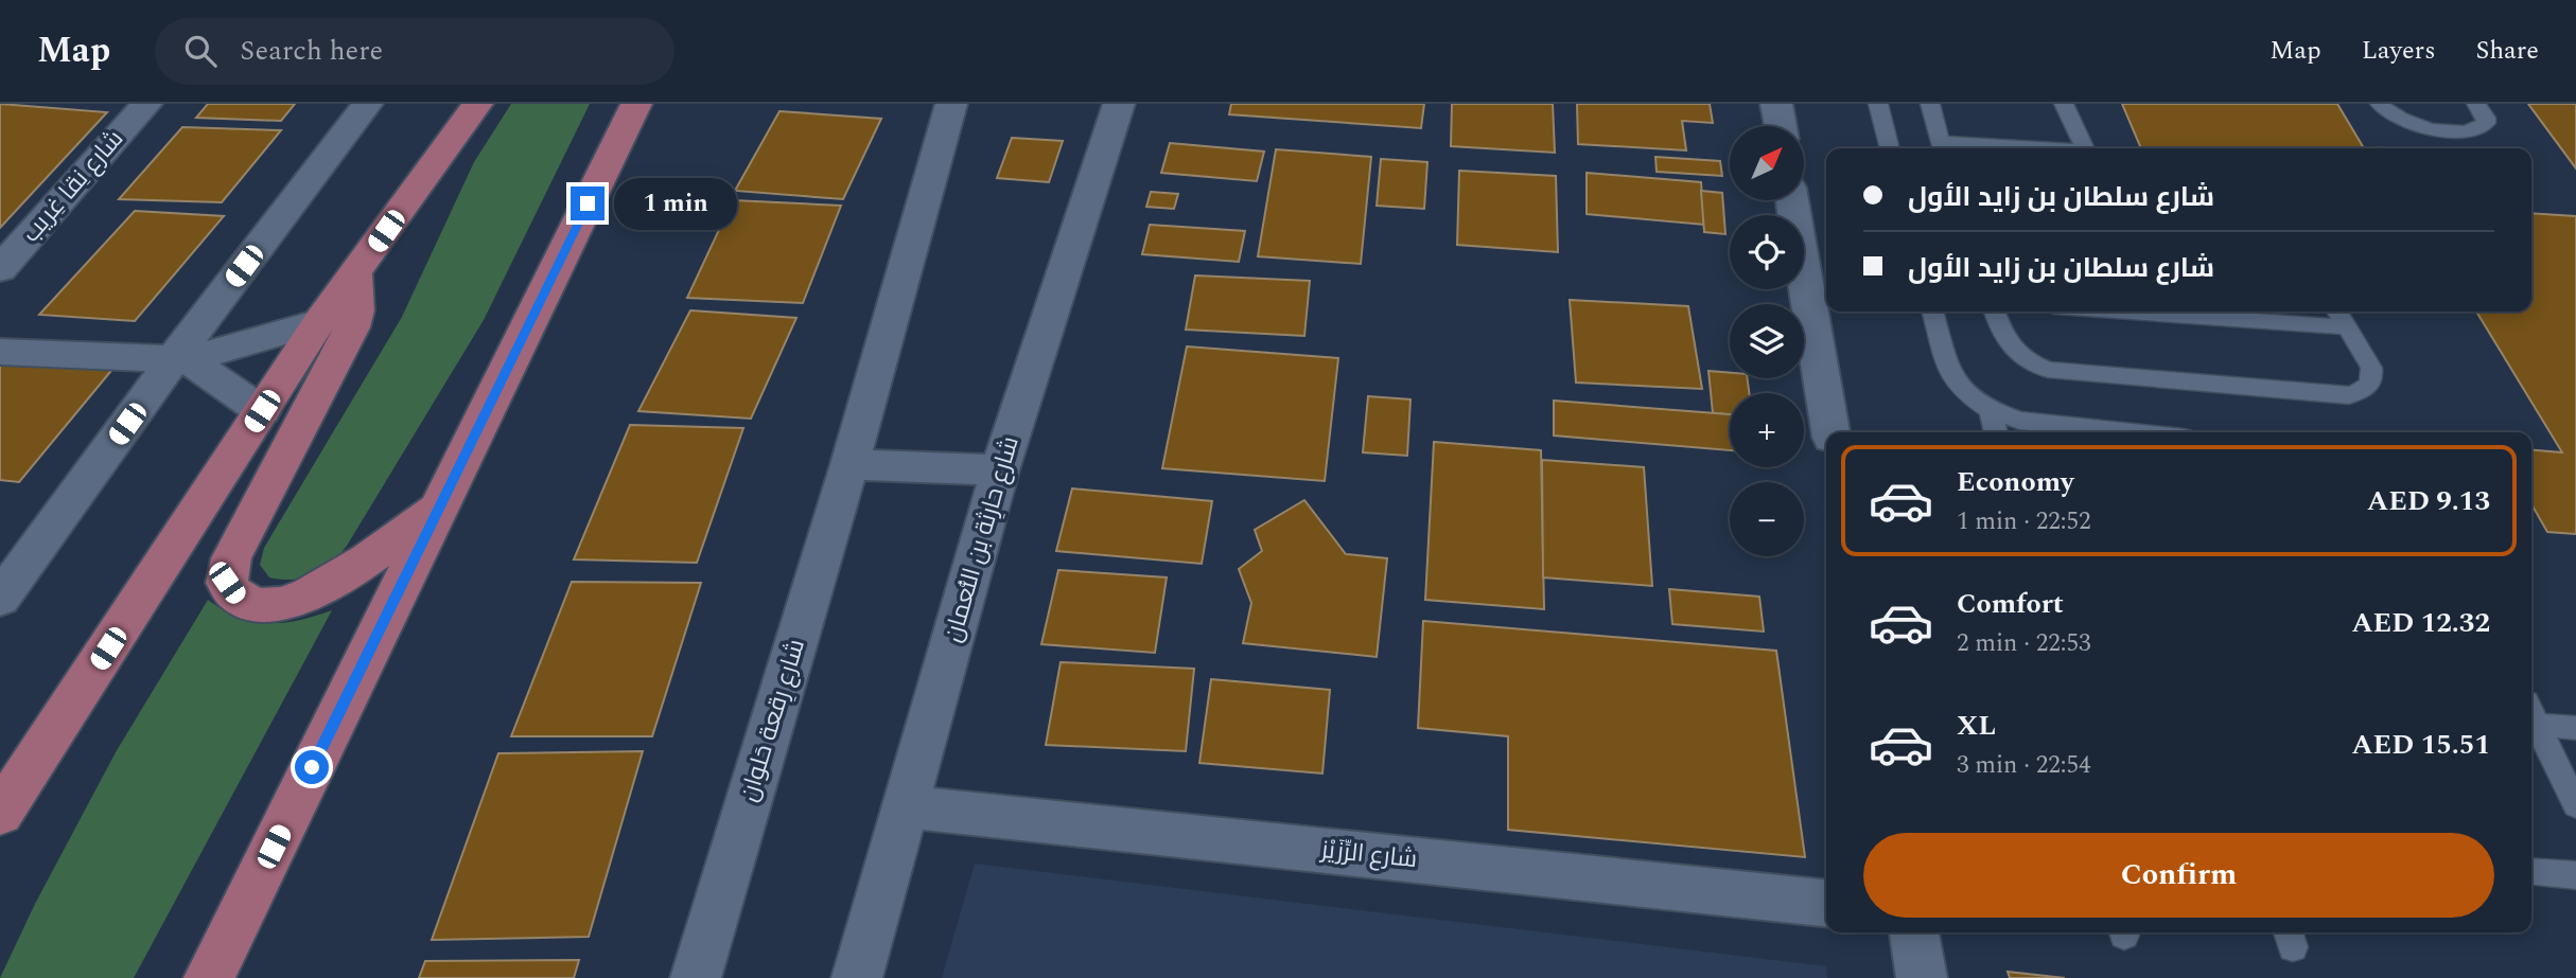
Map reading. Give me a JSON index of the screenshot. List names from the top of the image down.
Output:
{
  "streets": {
    "street": [
      "شارع نِقا غِريب",
      "شارع حارِثة بن النُّعمان",
      "شارع رِقعة حَلوان",
      "شارع الرِّزَيْز"
    ]
  },
  "crossings": [
    ["شارع حارِثة بن النُّعمان", "شارع الرِّزَيْز"]
  ],
  "north": "top right",
  "page": {
    "header": "Map",
    "search": "Search here",
    "nav": ["Map", "Layers", "Share"],
    "map_buttons": ["+", "−"],
    "banner": ["شارع سلطان بن زايد الأول", "شارع سلطان بن زايد الأول"],
    "bubble": "1 min",
    "list": [
      {
        "name": "Economy",
        "note": "1 min · 22:52",
        "value": "AED 9.13"
      },
      {
        "name": "Comfort",
        "note": "2 min · 22:53",
        "value": "AED 12.32"
      },
      {
        "name": "XL",
        "note": "3 min · 22:54",
        "value": "AED 15.51"
      }
    ],
    "buttons": "Confirm"
  }
}
